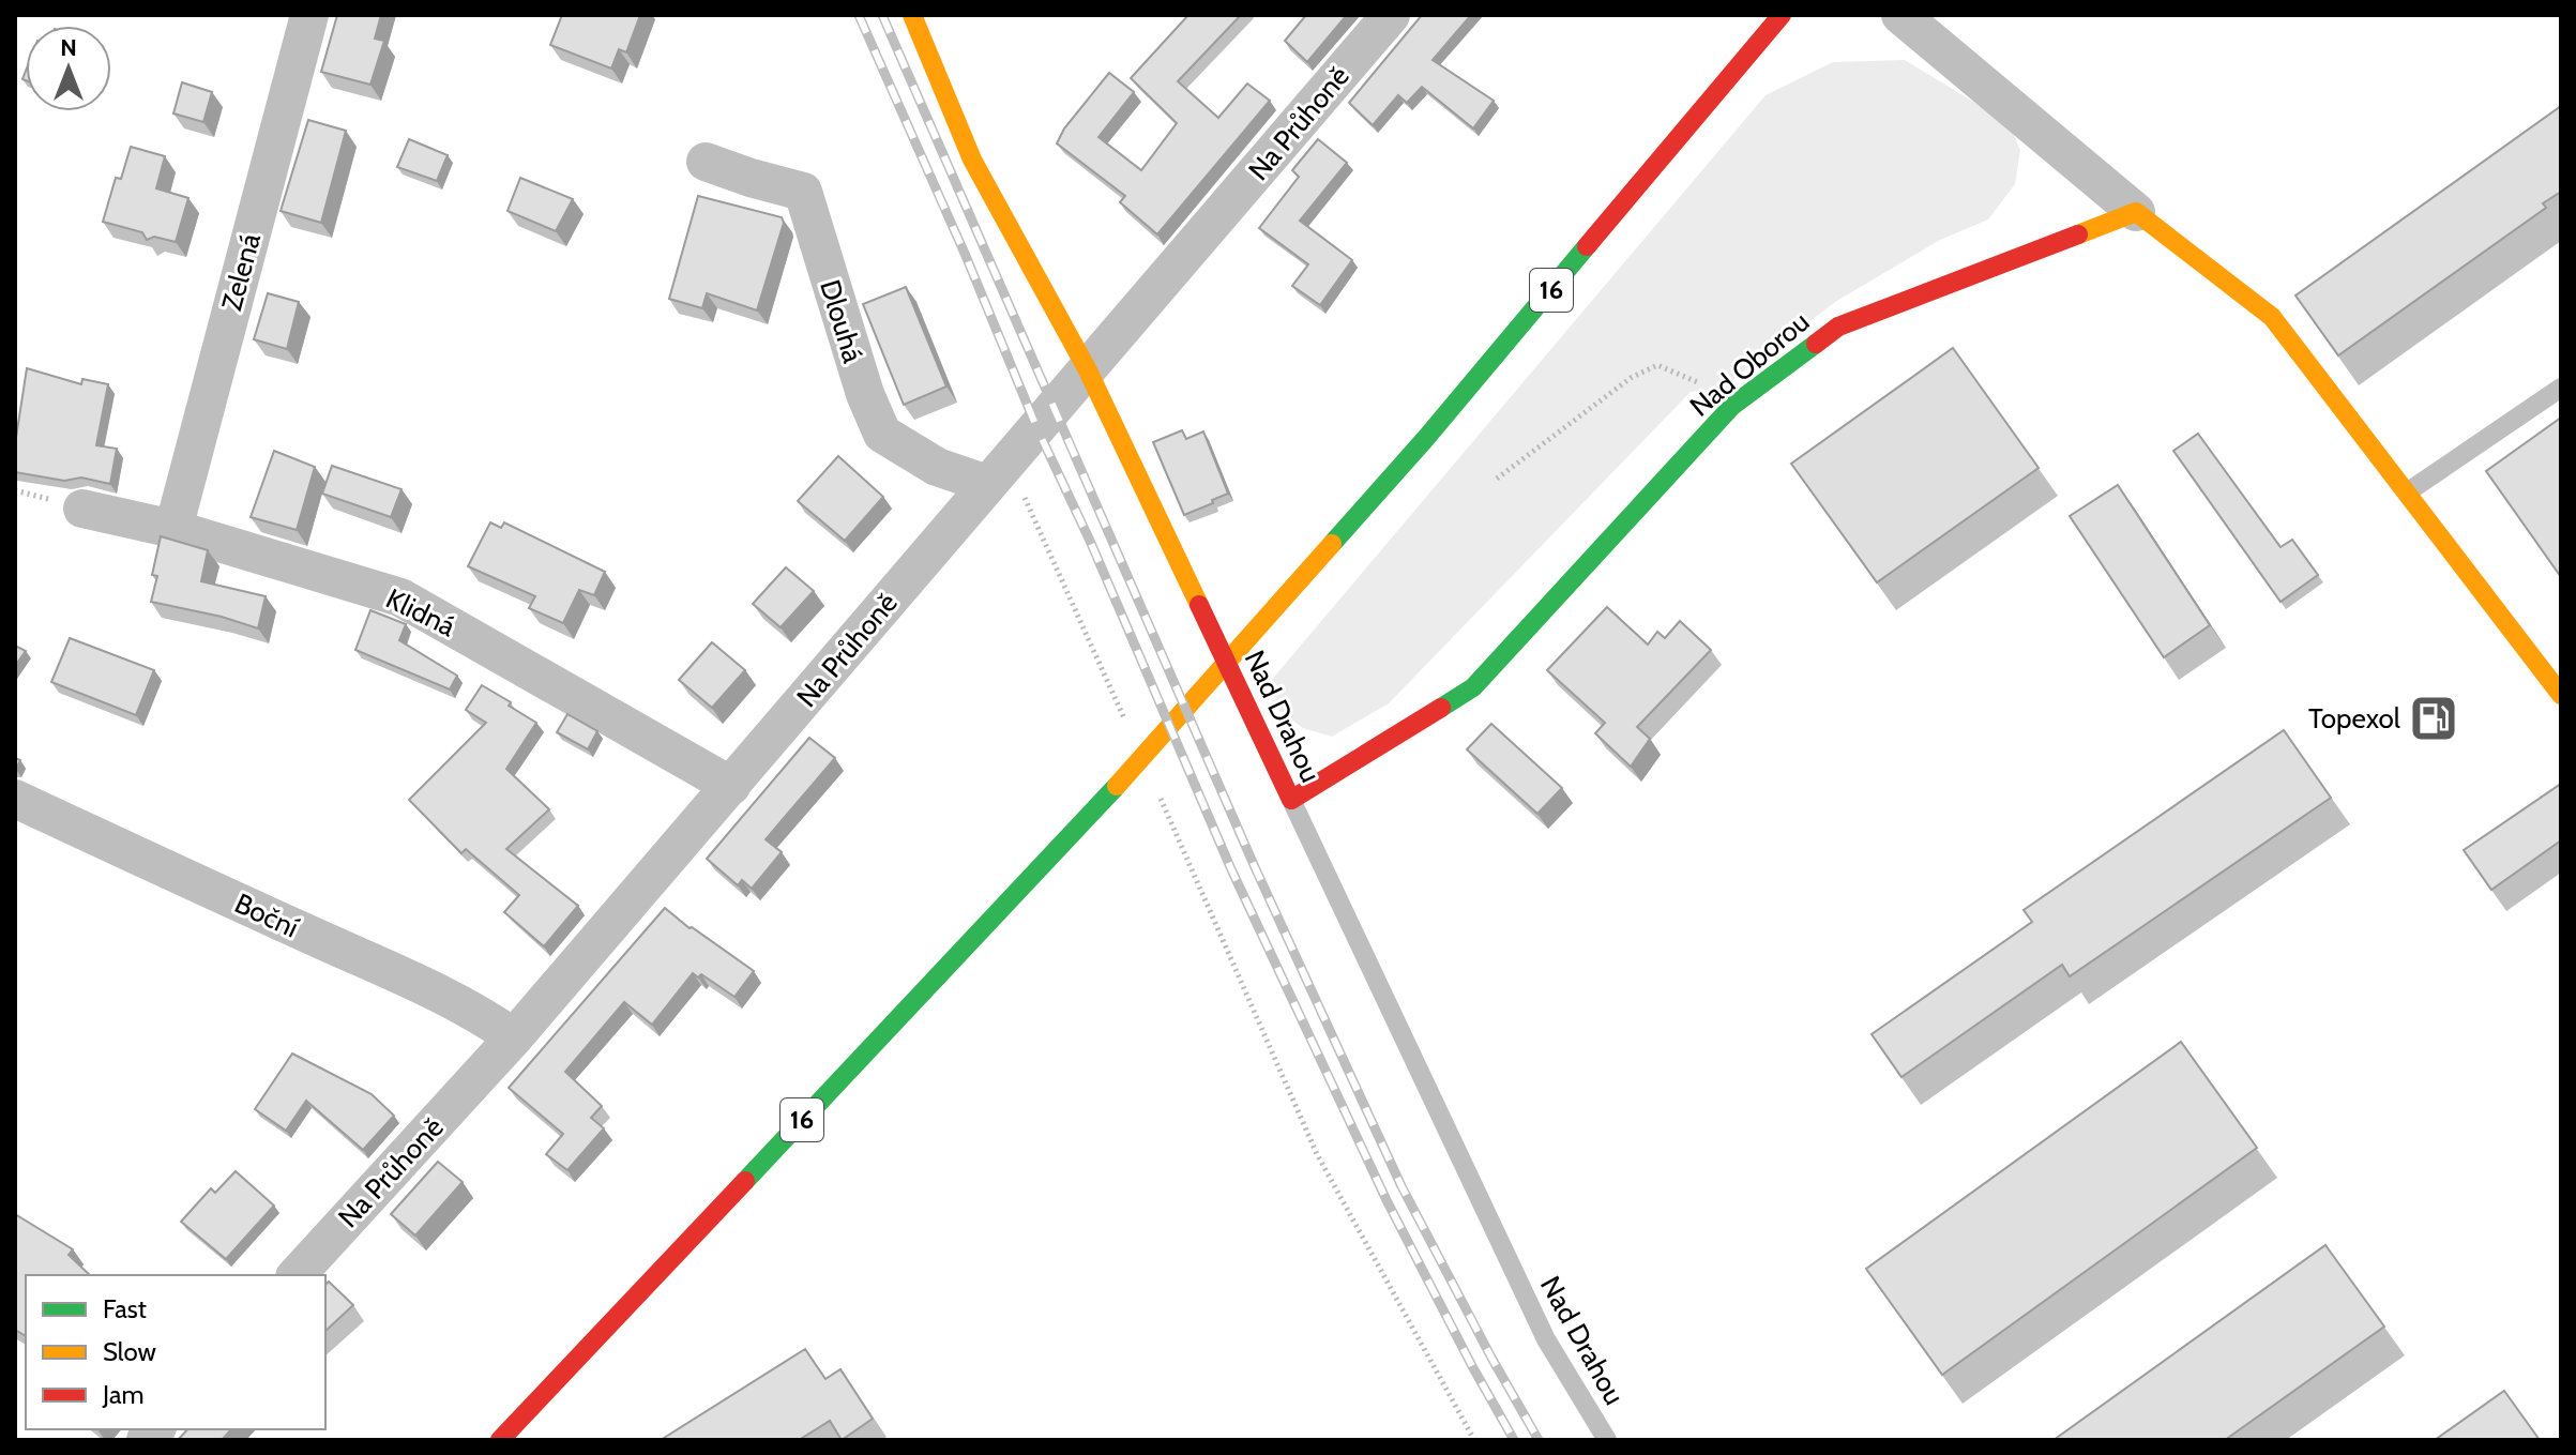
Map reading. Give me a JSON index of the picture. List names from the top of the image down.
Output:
{
  "streets": {
    "street": [
      "Na Průhoně",
      "Zelená",
      "16",
      "Dlouhá",
      "Nad Oborou",
      "Klidná",
      "Nad Drahou",
      "Boční"
    ]
  },
  "crossings": [
    ["Na Průhoně", "Dlouhá"],
    ["Na Průhoně", "Klidná"],
    ["Na Průhoně", "Nad Drahou"],
    ["Na Průhoně", "Boční"],
    ["Zelená", "Klidná"],
    ["Nad Oborou", "Nad Drahou"]
  ],
  "places": {
    "fuel station": ["Topexol"]
  },
  "legend": ["Fast", "Slow", "Jam"],
  "north": "top"
}
